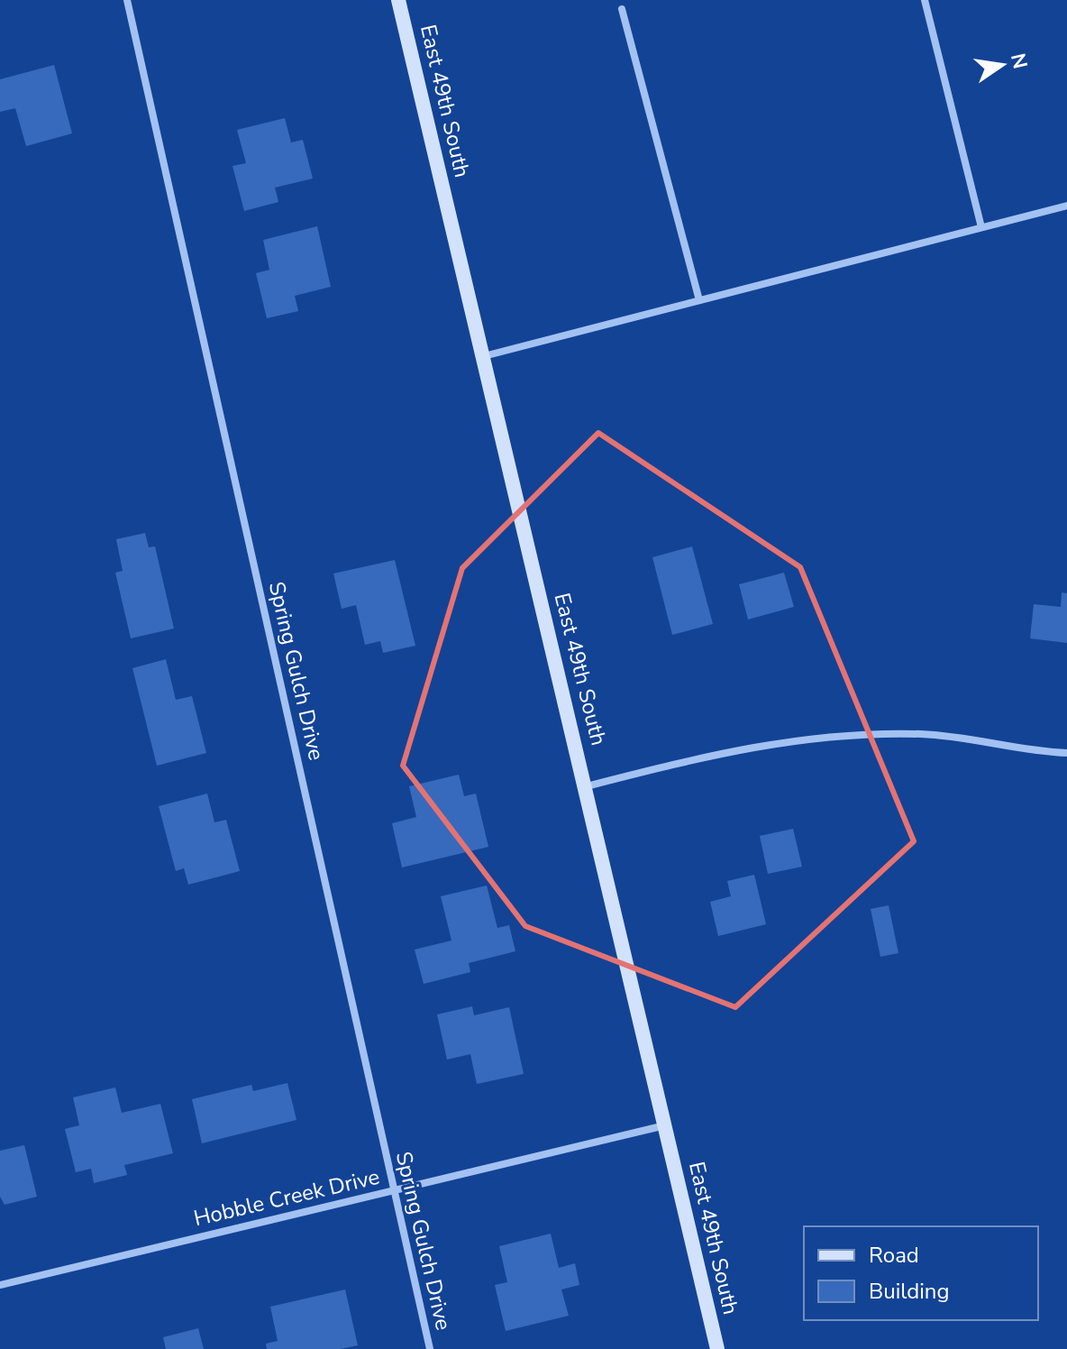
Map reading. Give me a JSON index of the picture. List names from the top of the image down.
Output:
{
  "streets": {
    "street": ["East 49th South", "Spring Gulch Drive", "Hobble Creek Drive"]
  },
  "crossings": [
    ["East 49th South", "Hobble Creek Drive"],
    ["Spring Gulch Drive", "Hobble Creek Drive"]
  ],
  "legend": ["Road", "Building"],
  "north": "right"
}
